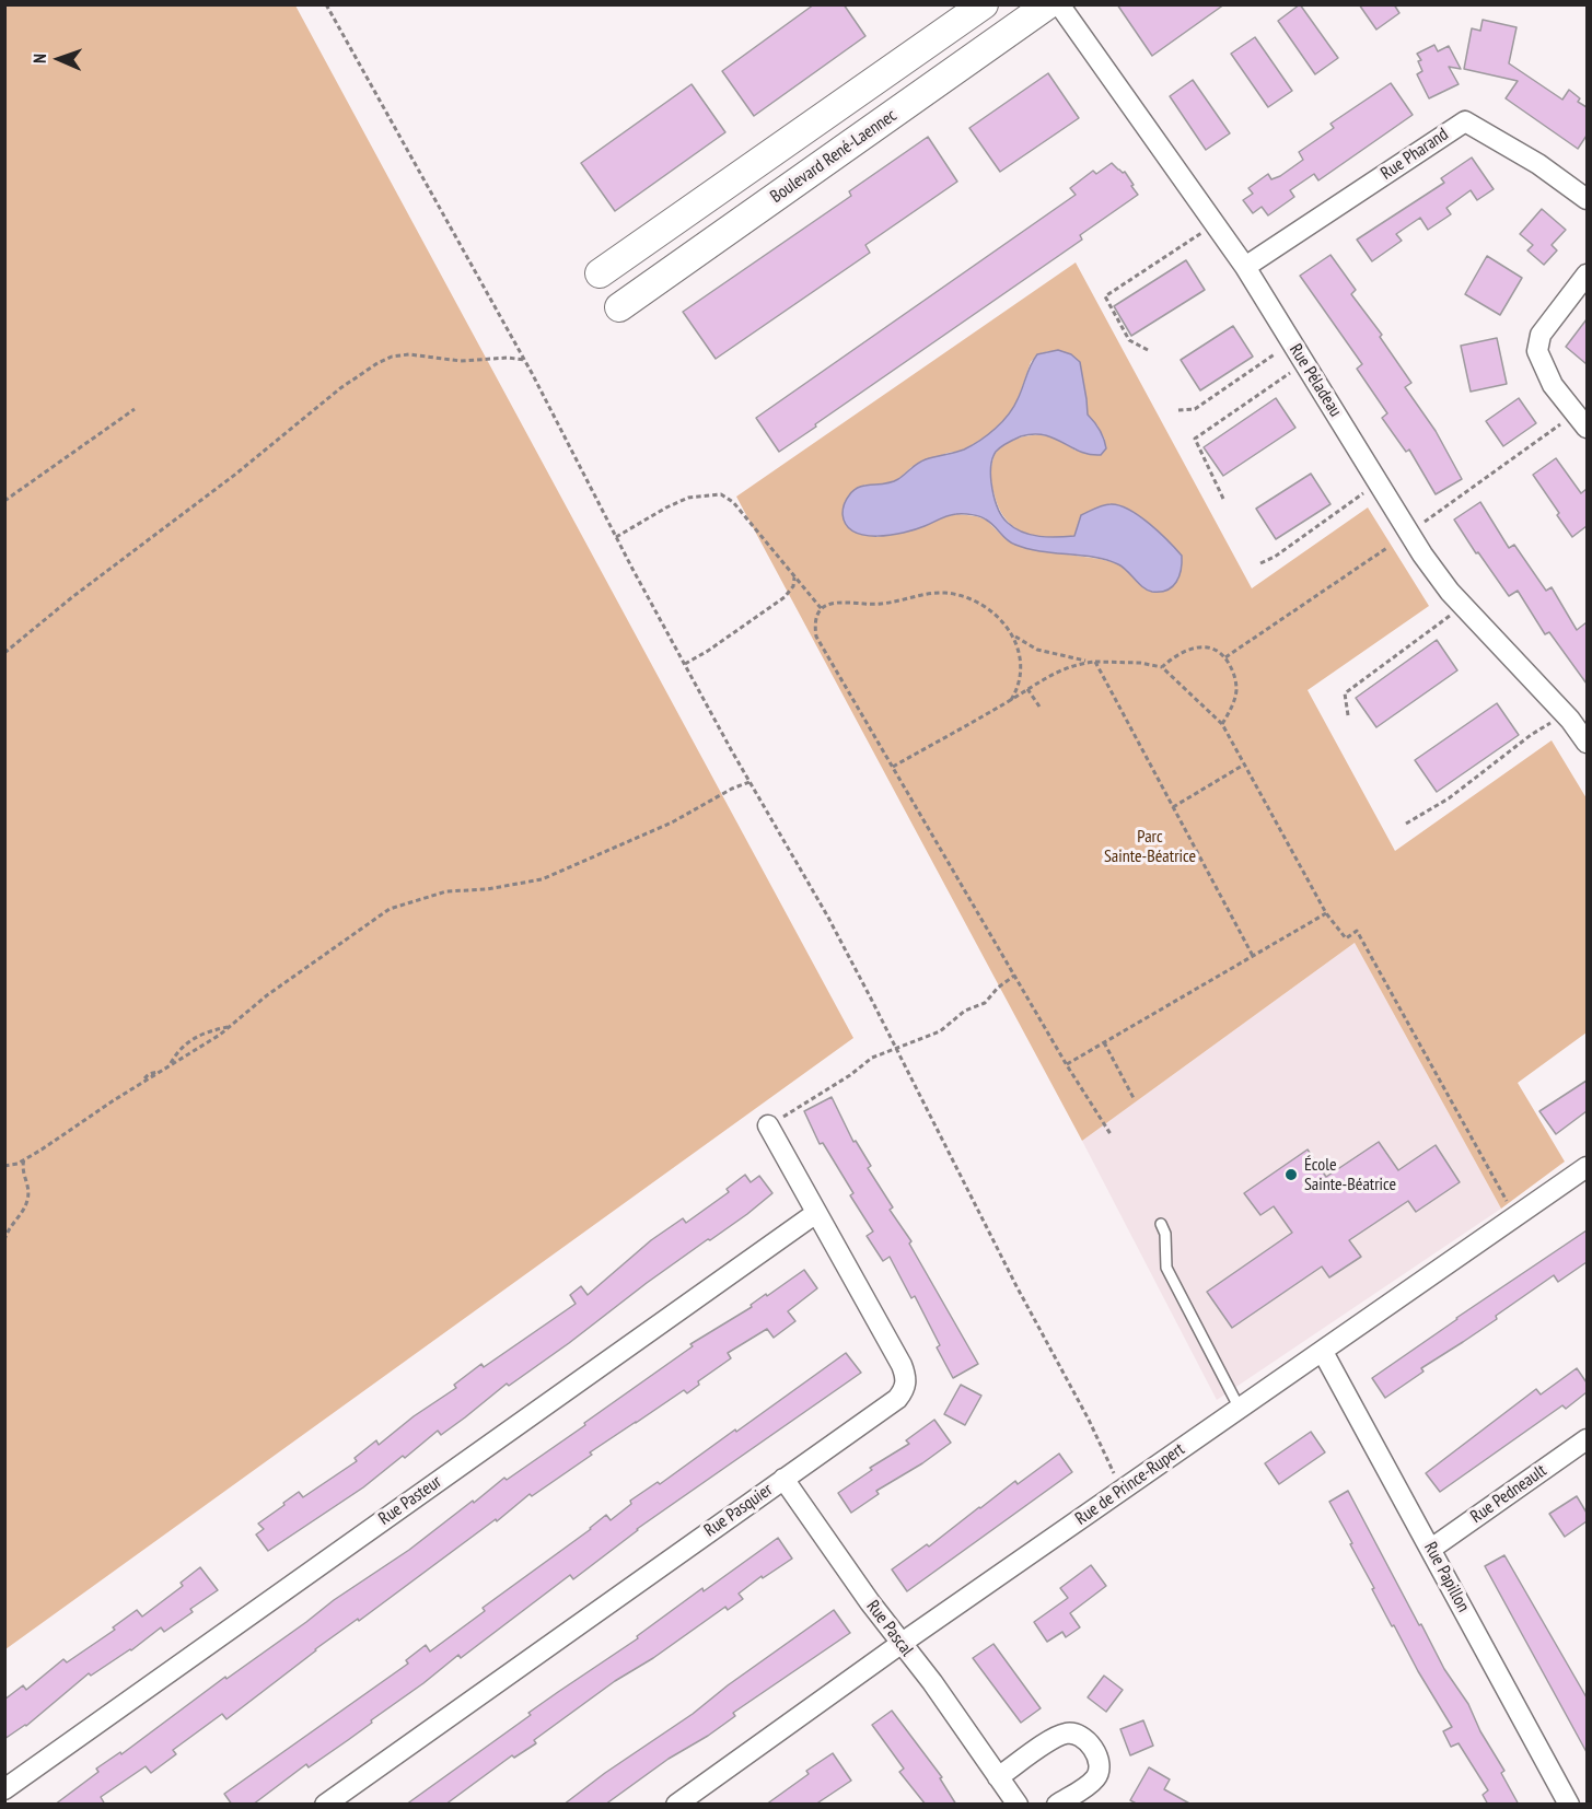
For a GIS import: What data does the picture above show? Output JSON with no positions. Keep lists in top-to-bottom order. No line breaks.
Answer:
{"streets":{"street":["Rue Pharand","Boulevard René-Laennec","Rue Péladeau","Rue de Prince-Rupert","Rue Pedneault","Rue Pasteur","Rue Pasquier","Rue Papillon","Rue Pascal"]},"crossings":[["Rue Pharand","Rue Péladeau"],["Rue de Prince-Rupert","Rue Papillon"],["Rue de Prince-Rupert","Rue Pascal"],["Rue Pedneault","Rue Papillon"],["Rue Pasteur","Rue Pasquier"],["Rue Pasquier","Rue Pascal"]],"parks":["Parc Sainte-Béatrice"],"places":["École Sainte-Béatrice"],"north":"left"}
